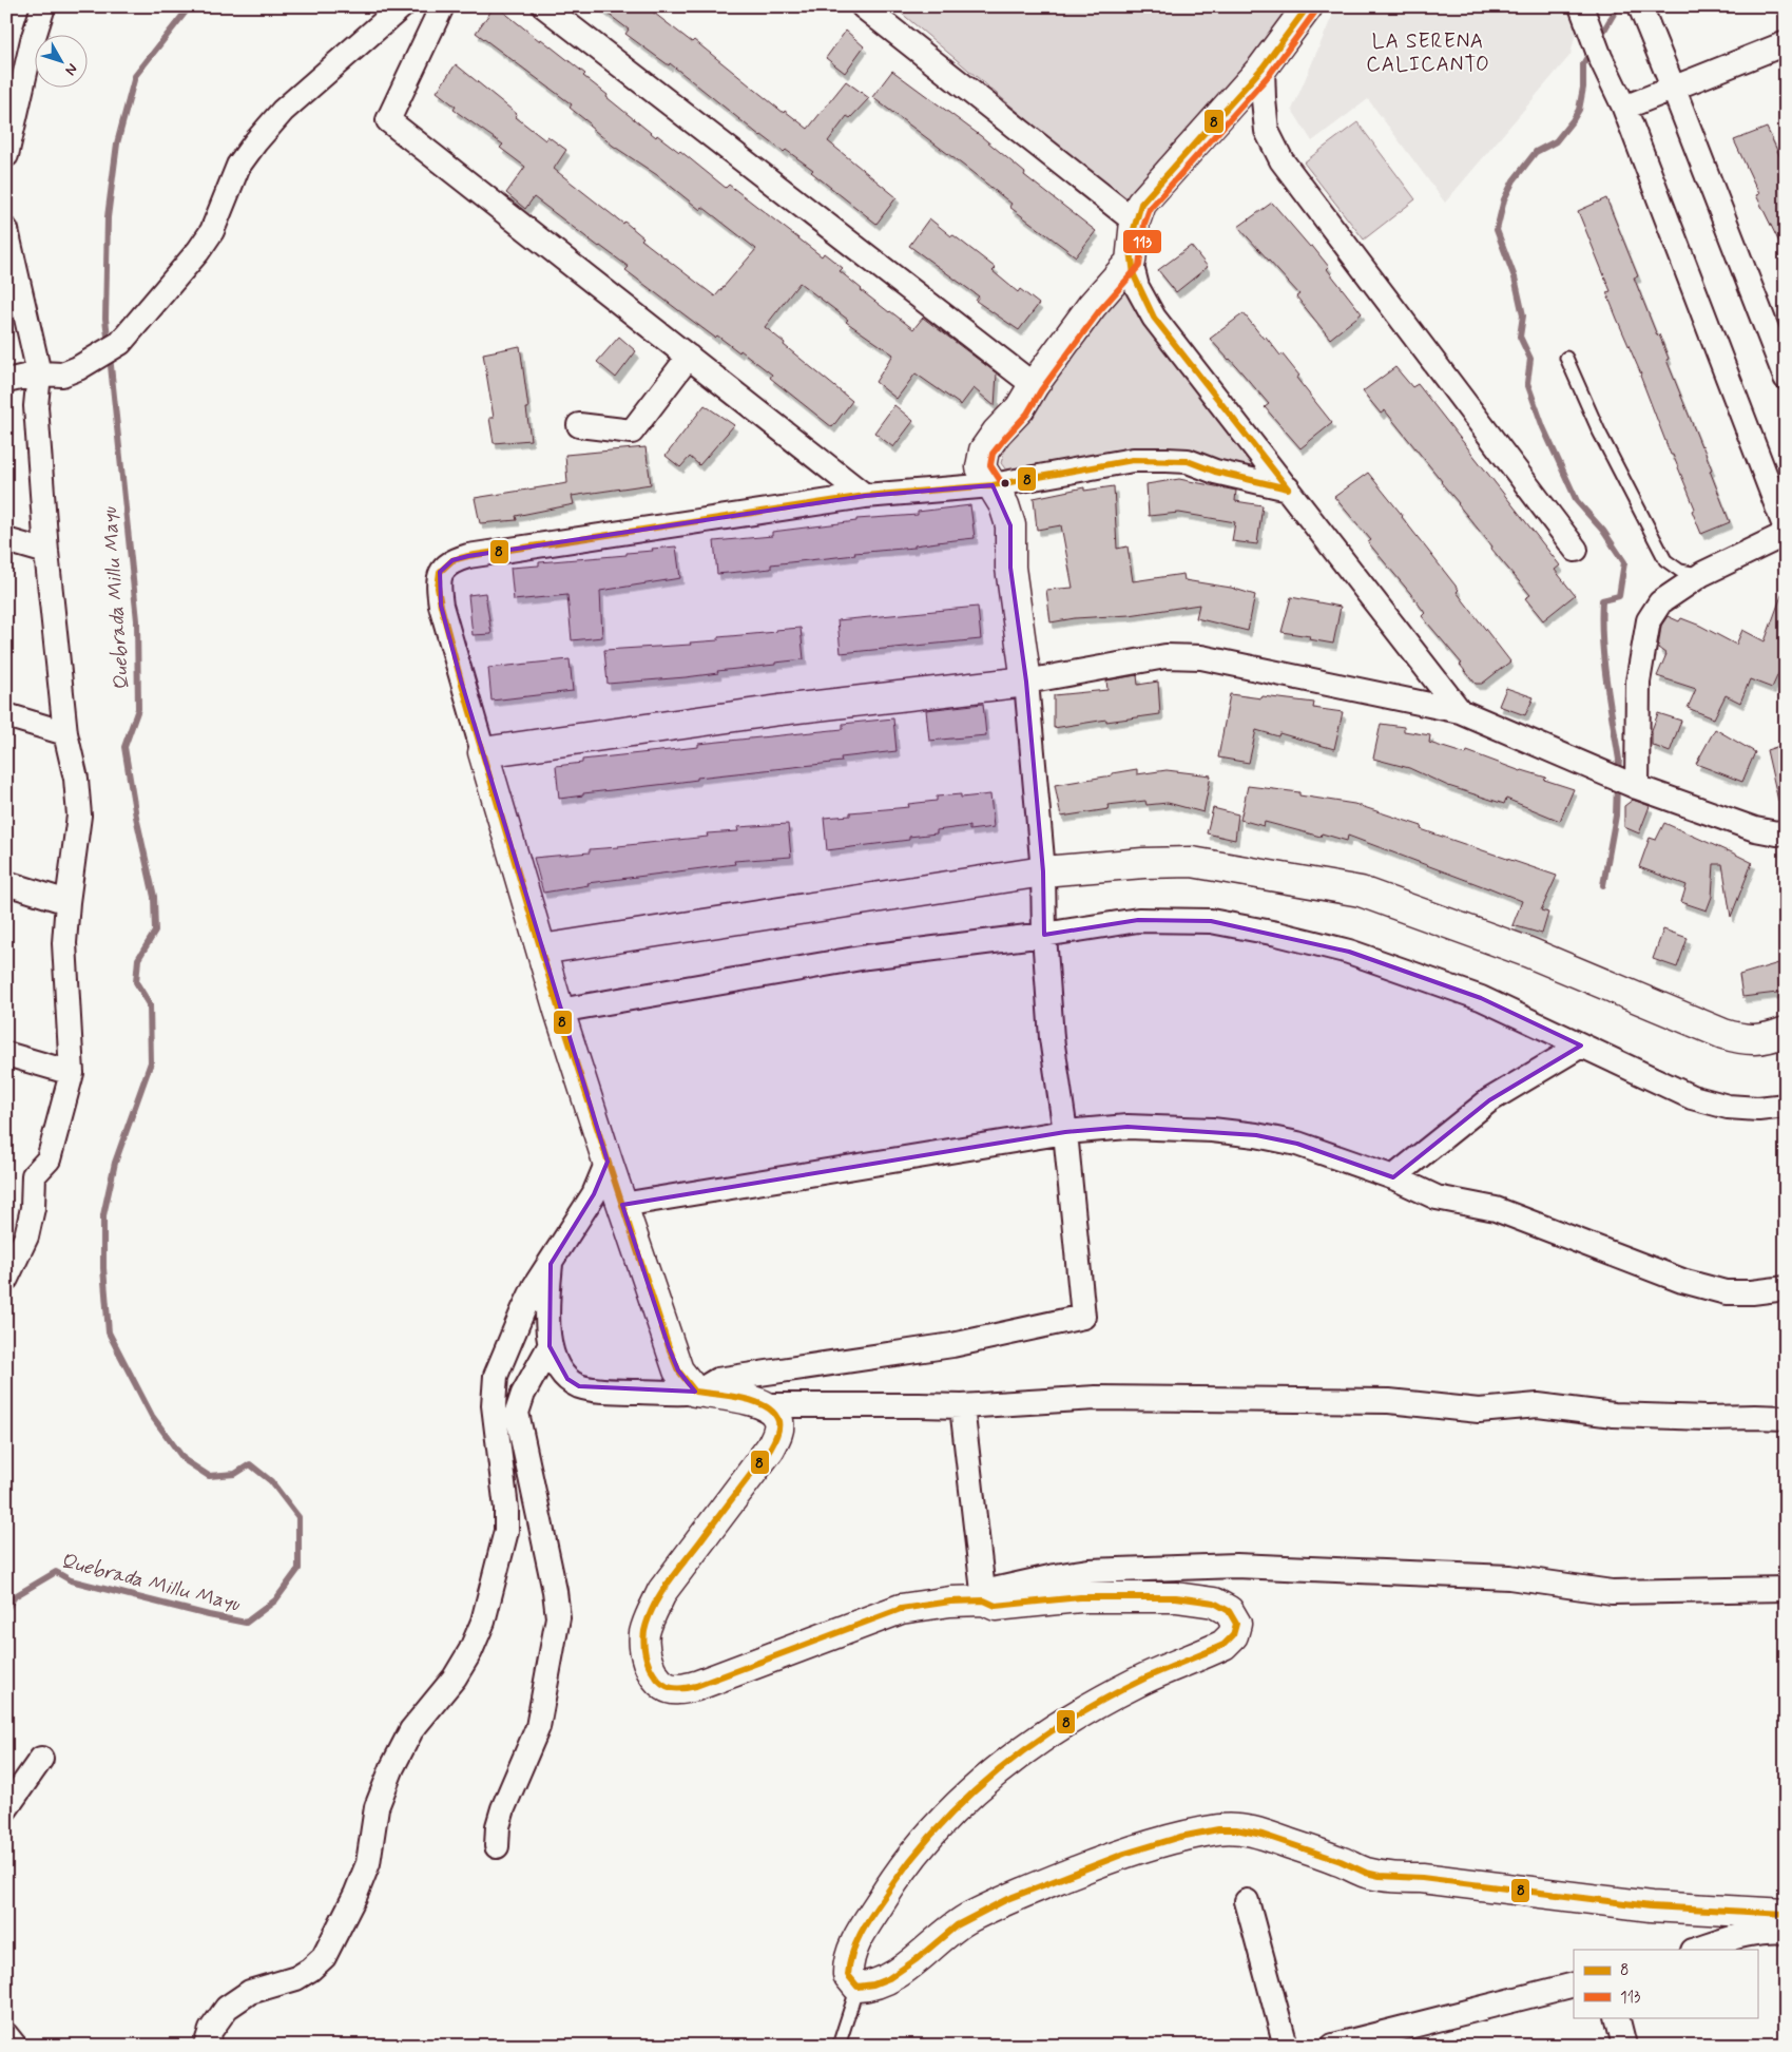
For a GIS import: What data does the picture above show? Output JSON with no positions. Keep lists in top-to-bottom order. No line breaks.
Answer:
{"districts":["LA SERENA CALICANTO"],"water":["Quebrada Millu Mayu"],"lines":["transit line 8","transit line 113"],"legend":["8","113"],"north":"bottom right"}
